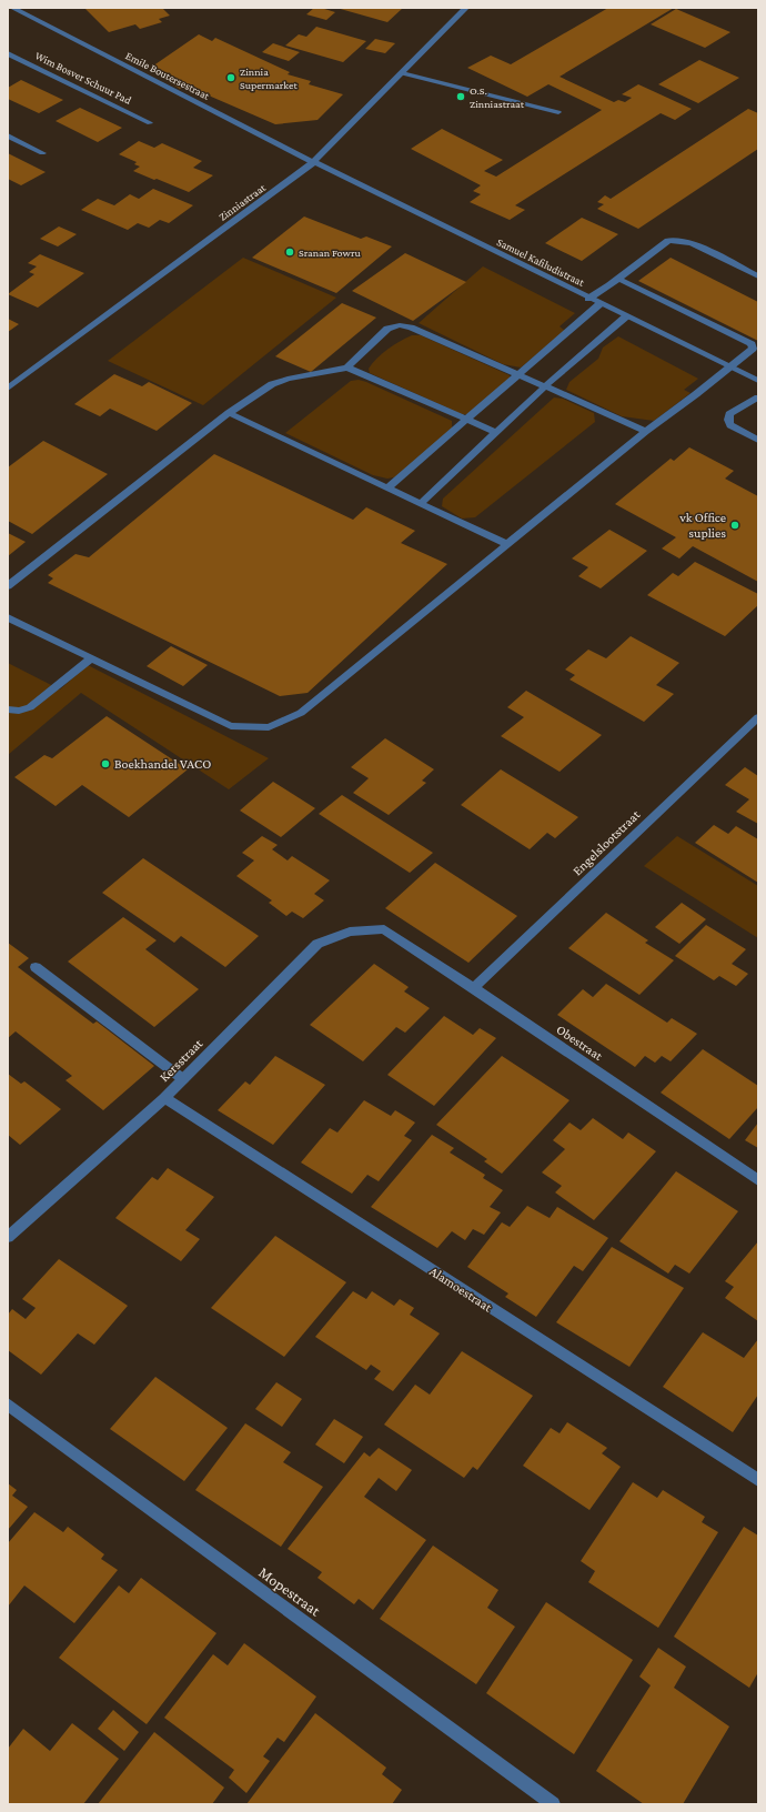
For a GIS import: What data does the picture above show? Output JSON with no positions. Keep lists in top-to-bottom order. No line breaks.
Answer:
{"streets":{"street":["Emile Boutersestraat","Wim Bosver Schuur Pad","Zinniastraat","Samuel Kafiludistraat","Engelslootstraat","Obestraat","Kersstraat","Alamoestraat","Mopestraat"]},"crossings":[["Emile Boutersestraat","Zinniastraat"],["Emile Boutersestraat","Samuel Kafiludistraat"],["Zinniastraat","Samuel Kafiludistraat"],["Engelslootstraat","Obestraat"],["Obestraat","Kersstraat"],["Kersstraat","Alamoestraat"]],"places":["Zinnia Supermarket","O.S. Zinniastraat","Sranan Fowru","vk Office suplies","Boekhandel VACO"]}
